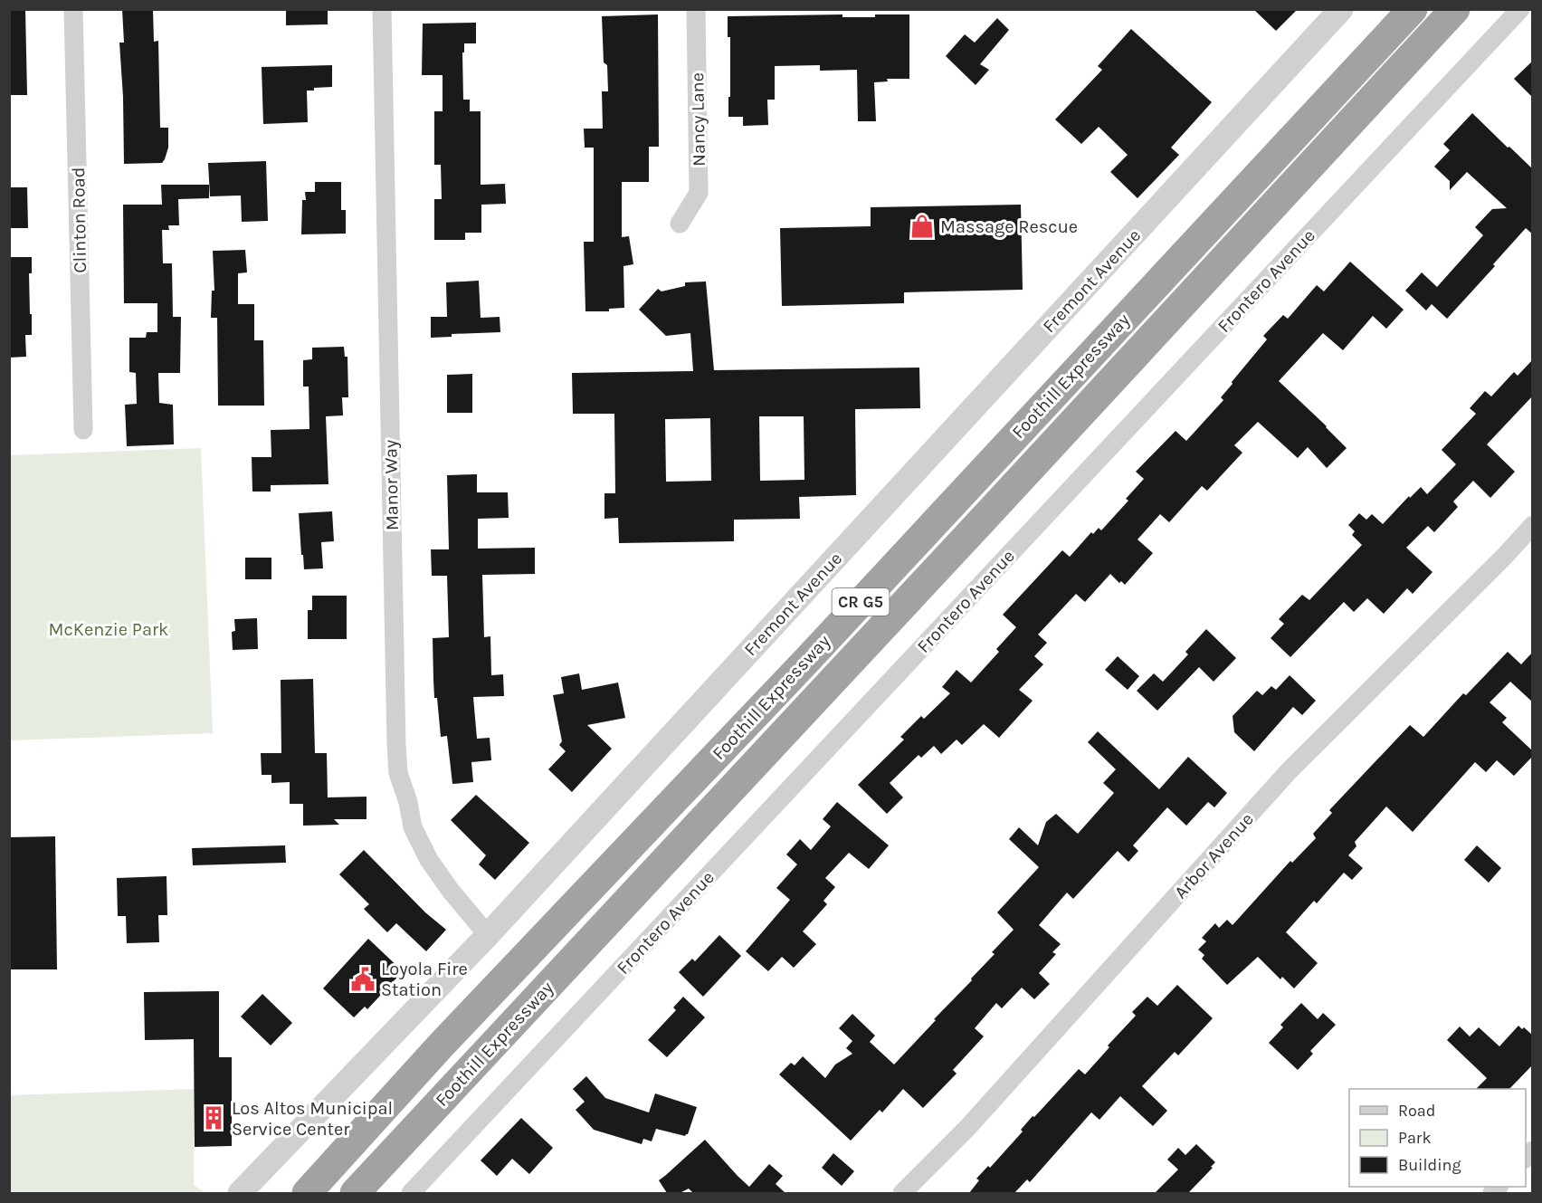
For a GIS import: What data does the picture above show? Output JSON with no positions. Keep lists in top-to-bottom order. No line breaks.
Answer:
{"streets":{"highway":["Foothill Expressway","CR G5"],"street":["Nancy Lane","Clinton Road","Fremont Avenue","Frontero Avenue","Manor Way","Arbor Avenue"]},"crossings":[["Fremont Avenue","Manor Way"]],"parks":["McKenzie Park"],"places":{"shop":["Massage Rescue"],"public building":["Loyola Fire Station"],"building":["Los Altos Municipal Service Center"]},"legend":["Road","Park","Building"]}
